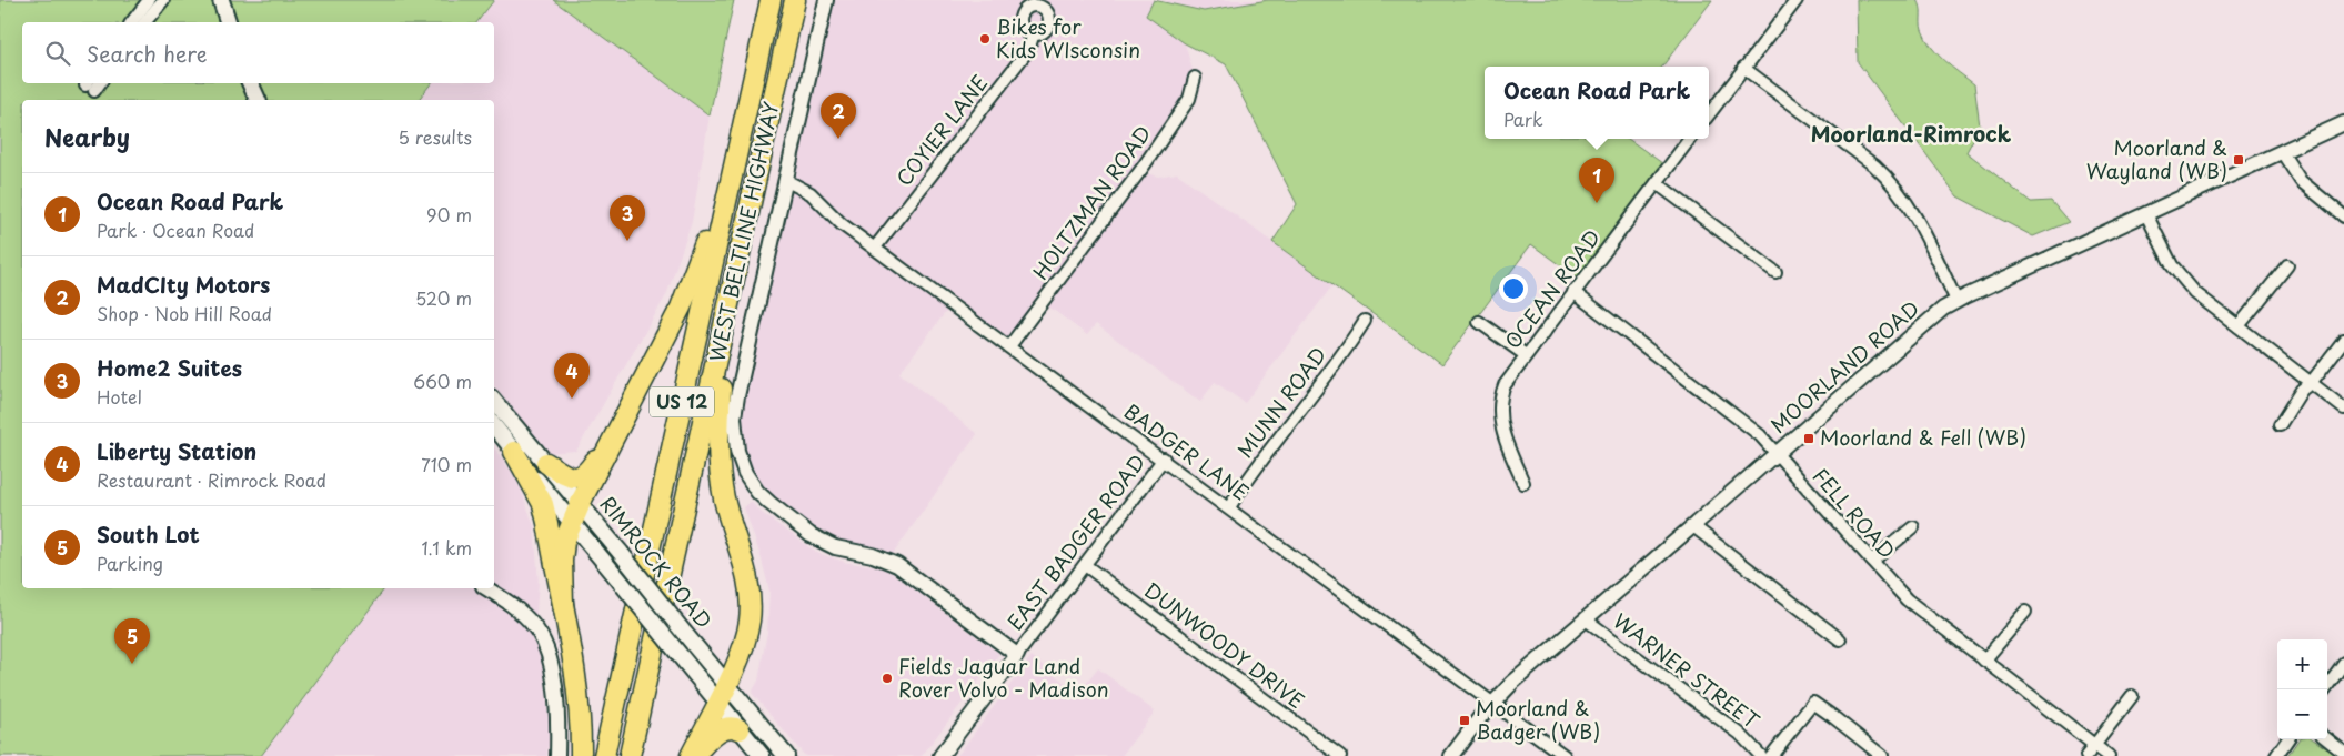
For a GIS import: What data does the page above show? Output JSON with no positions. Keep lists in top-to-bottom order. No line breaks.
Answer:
{"streets":{"highway":["WEST BELTLINE HIGHWAY","US 12"],"main road":["RIMROCK ROAD"],"street":["COYIER LANE","HOLTZMAN ROAD","OCEAN ROAD","MOORLAND ROAD","MUNN ROAD","BADGER LANE","FELL ROAD","EAST BADGER ROAD","DUNWOODY DRIVE","WARNER STREET"]},"crossings":[["COYIER LANE","BADGER LANE"],["HOLTZMAN ROAD","BADGER LANE"],["OCEAN ROAD","FELL ROAD"],["MOORLAND ROAD","BADGER LANE"],["MOORLAND ROAD","FELL ROAD"],["MOORLAND ROAD","WARNER STREET"],["MUNN ROAD","BADGER LANE"],["BADGER LANE","EAST BADGER ROAD"],["EAST BADGER ROAD","DUNWOODY DRIVE"]],"districts":["Moorland-Rimrock"],"places":{"other":["Bikes for Kids WIsconsin","Fields Jaguar Land Rover Volvo - Madison"],"transit":["Moorland & Wayland (WB)","Moorland & Fell (WB)","Moorland & Badger (WB)"]},"page":{"search":"Search here","popup":["Ocean Road Park","Park"],"pins":["2","1","3","4","5"],"heading":["Nearby","5 results"],"list":[{"mark":"1","name":"Ocean Road Park","note":"Park · Ocean Road","value":"90 m"},{"mark":"2","name":"MadCIty Motors","note":"Shop · Nob Hill Road","value":"520 m"},{"mark":"3","name":"Home2 Suites","note":"Hotel","value":"660 m"},{"mark":"4","name":"Liberty Station","note":"Restaurant · Rimrock Road","value":"710 m"},{"mark":"5","name":"South Lot","note":"Parking","value":"1.1 km"}],"map_buttons":["+","−"]}}
